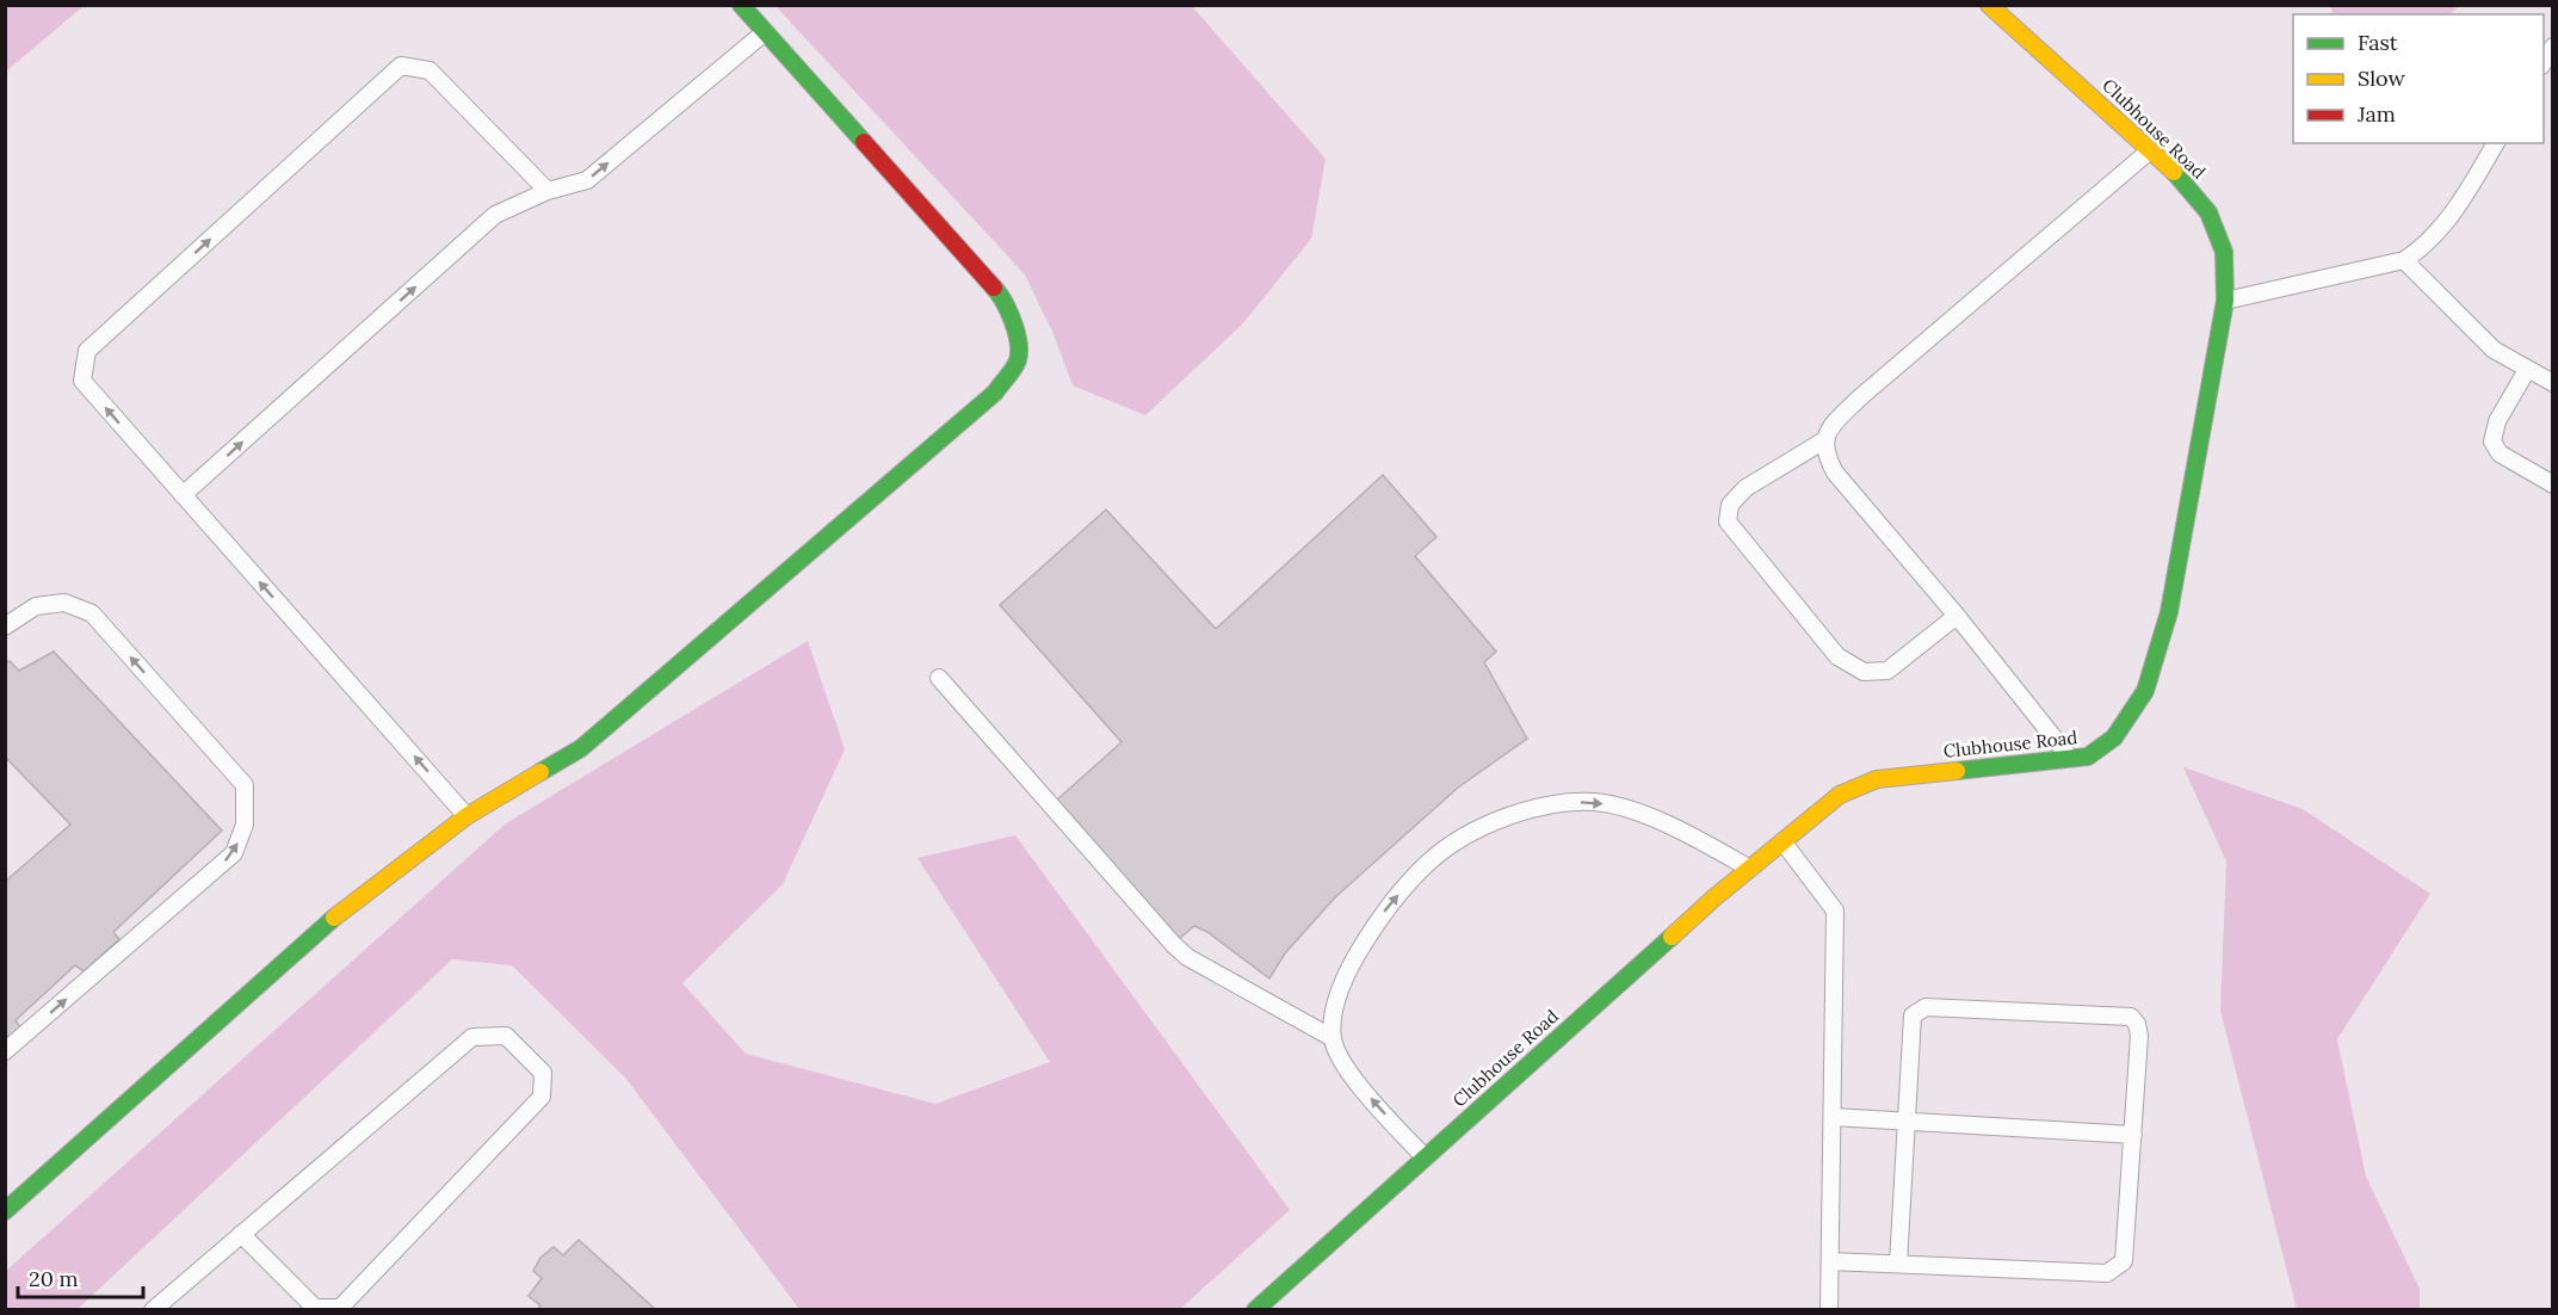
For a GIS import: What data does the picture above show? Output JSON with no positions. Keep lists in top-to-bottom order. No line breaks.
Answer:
{"streets":{"street":["Clubhouse Road"]},"legend":["Fast","Slow","Jam"],"scale_bar":"20 m"}
